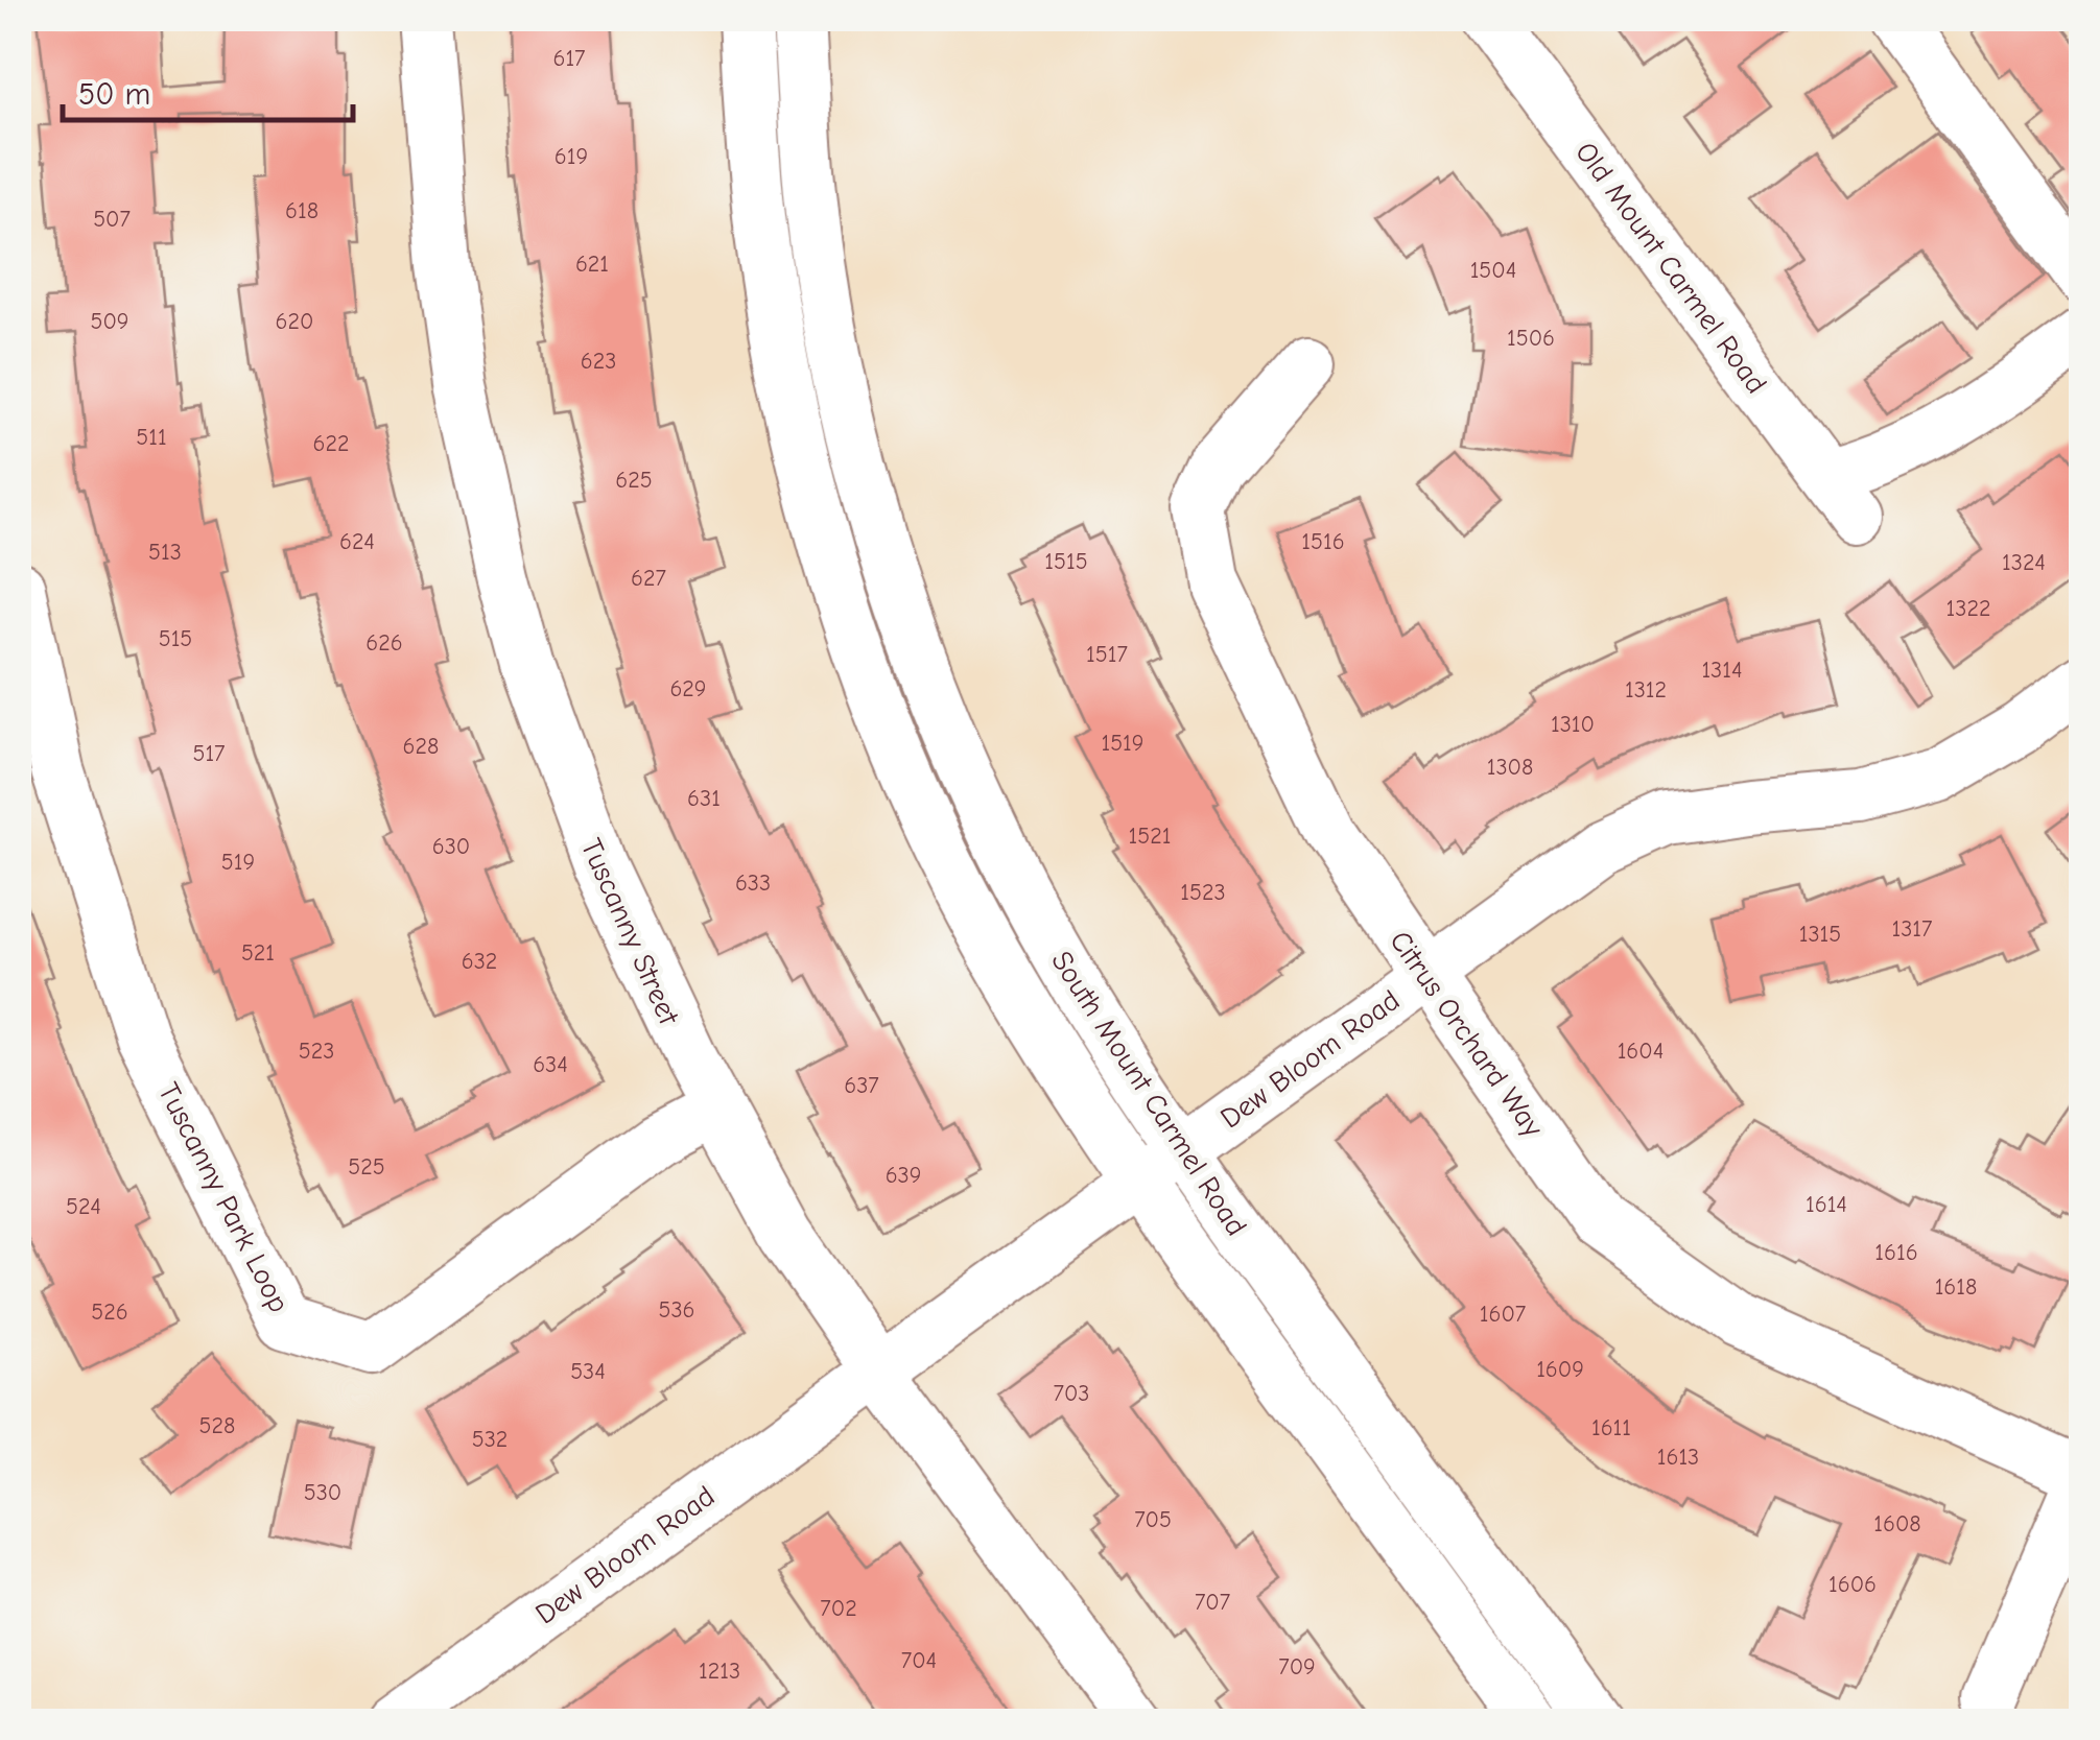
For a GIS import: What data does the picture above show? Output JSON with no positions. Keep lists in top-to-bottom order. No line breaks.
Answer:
{"streets":{"street":["Old Mount Carmel Road","Tuscanny Street","Citrus Orchard Way","Dew Bloom Road","South Mount Carmel Road","Tuscanny Park Loop"]},"crossings":[["Tuscanny Street","Dew Bloom Road"],["Tuscanny Street","Tuscanny Park Loop"],["Citrus Orchard Way","Dew Bloom Road"],["Dew Bloom Road","South Mount Carmel Road"]],"house_numbers":["617","619","618","507","621","1504","509","620","1506","623","511","622","625","624","1516","513","1515","1324","627","1322","515","626","1517","1314","629","1312","1310","1519","628","517","1308","631","1521","630","519","633","1523","1317","1315","521","632","523","1604","634","637","525","639","1614","524","1616","1618","536","526","1607","1609","534","703","528","1611","532","1613","530","705","1608","1606","707","702","704","709","1213"],"scale_bar":"50 m"}
